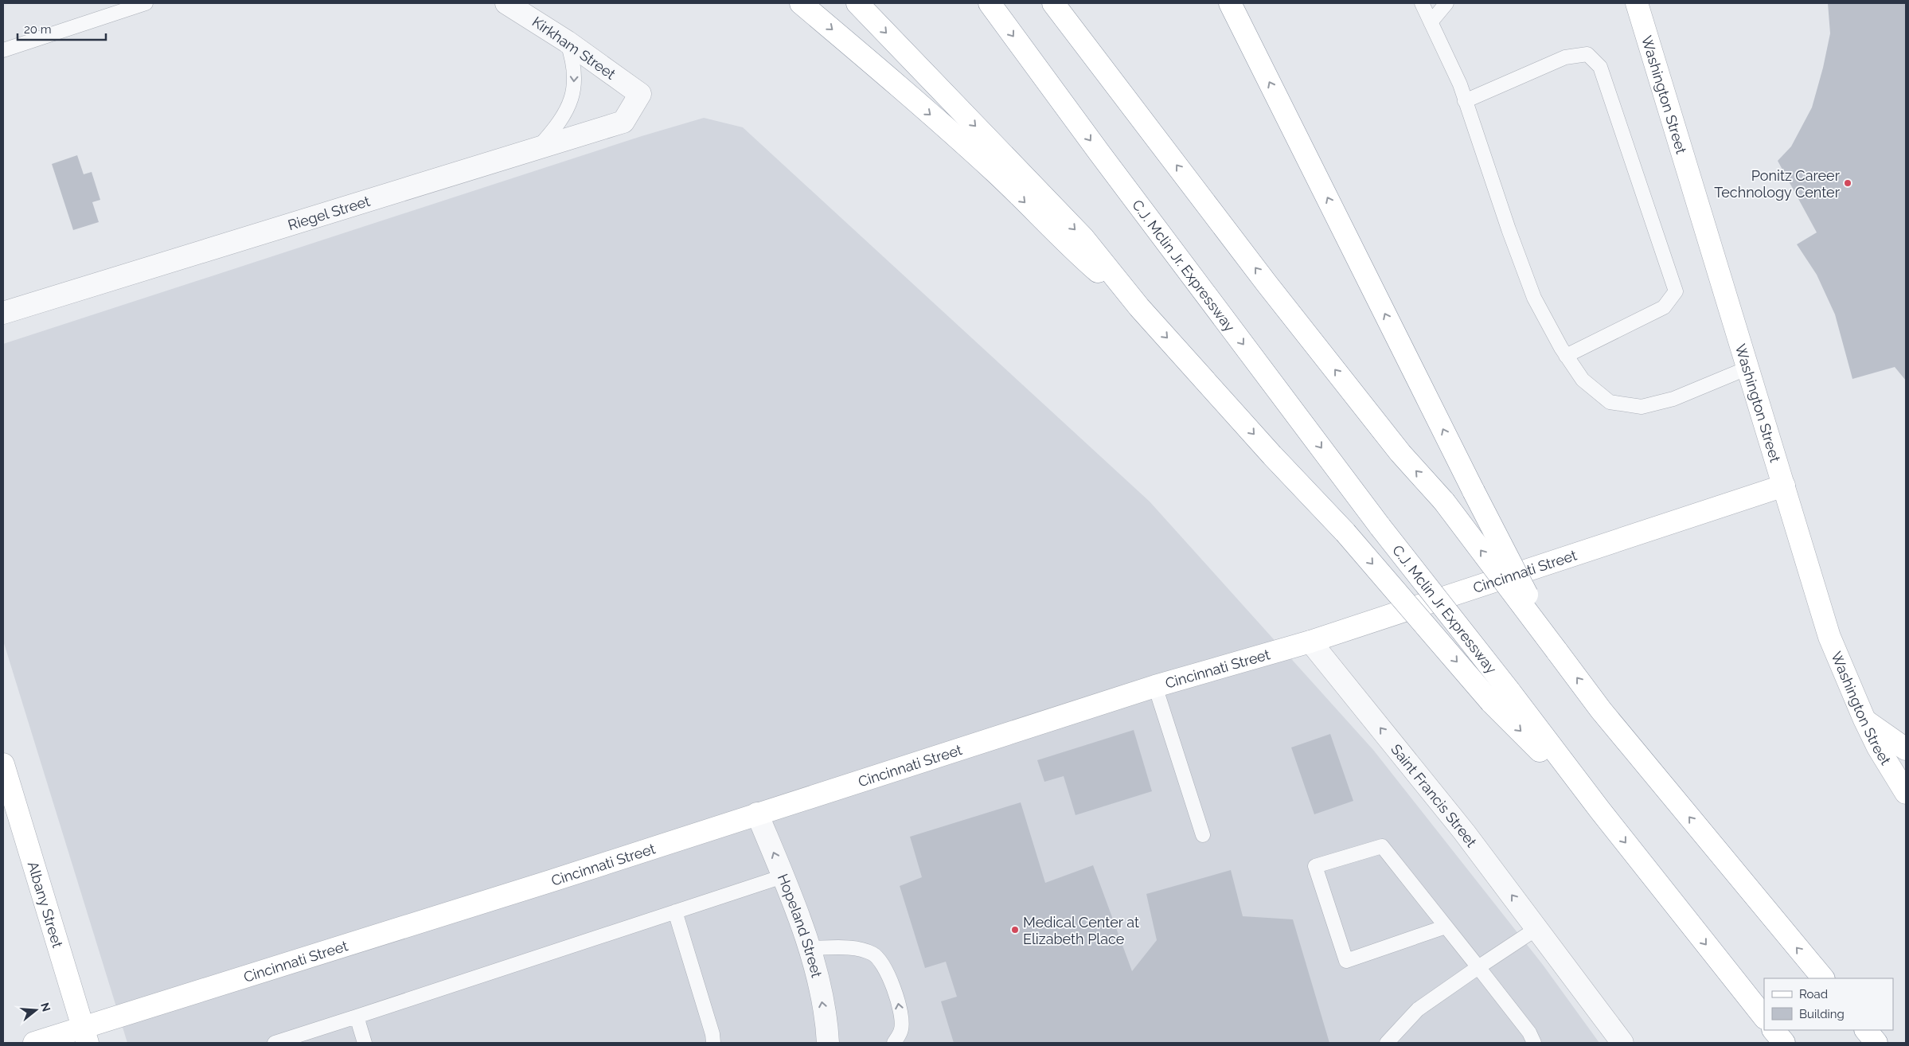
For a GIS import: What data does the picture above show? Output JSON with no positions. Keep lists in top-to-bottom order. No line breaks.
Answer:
{"streets":{"main road":["Washington Street","C.J. Mclin Jr. Expressway","Cincinnati Street","C.J. Mclin Jr Expressway","Albany Street"],"street":["Kirkham Street","Riegel Street","Saint Francis Street","Hopeland Street"]},"crossings":[["Kirkham Street","Riegel Street"],["Washington Street","Cincinnati Street"],["C.J. Mclin Jr. Expressway","C.J. Mclin Jr Expressway"],["Cincinnati Street","Saint Francis Street"],["Cincinnati Street","Albany Street"],["Cincinnati Street","Hopeland Street"]],"one_way":["Saint Francis Street","Hopeland Street"],"places":["Ponitz Career Technology Center","Medical Center at Elizabeth Place"],"legend":["Road","Building"],"scale_bar":"20 m","north":"right"}
